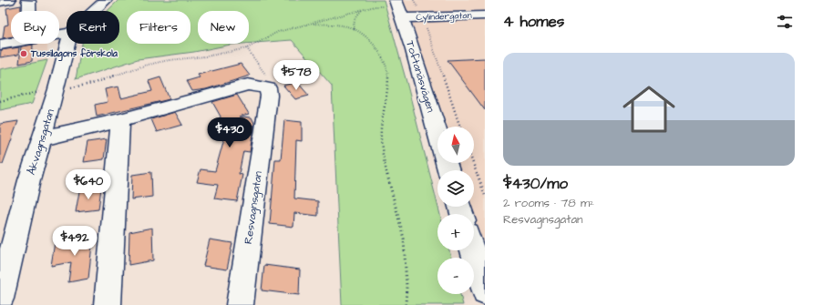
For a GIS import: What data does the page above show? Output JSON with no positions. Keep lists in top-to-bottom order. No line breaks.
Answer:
{"streets":{"street":["Cylindergatan","Toftanäsvägen","Åkvagnsgatan","Resvagnsgatan"]},"crossings":[["Cylindergatan","Toftanäsvägen"]],"places":["Tussilagons förskola"],"north":"top","page":{"heading":"4 homes","chip":["Buy","Rent","Filters","New"],"list":[{"name":"$430/mo","note":"2 rooms · 78 m² · Resvagnsgatan"}],"price":["$578","$430","$640","$492"],"map_buttons":["+","−"]}}
